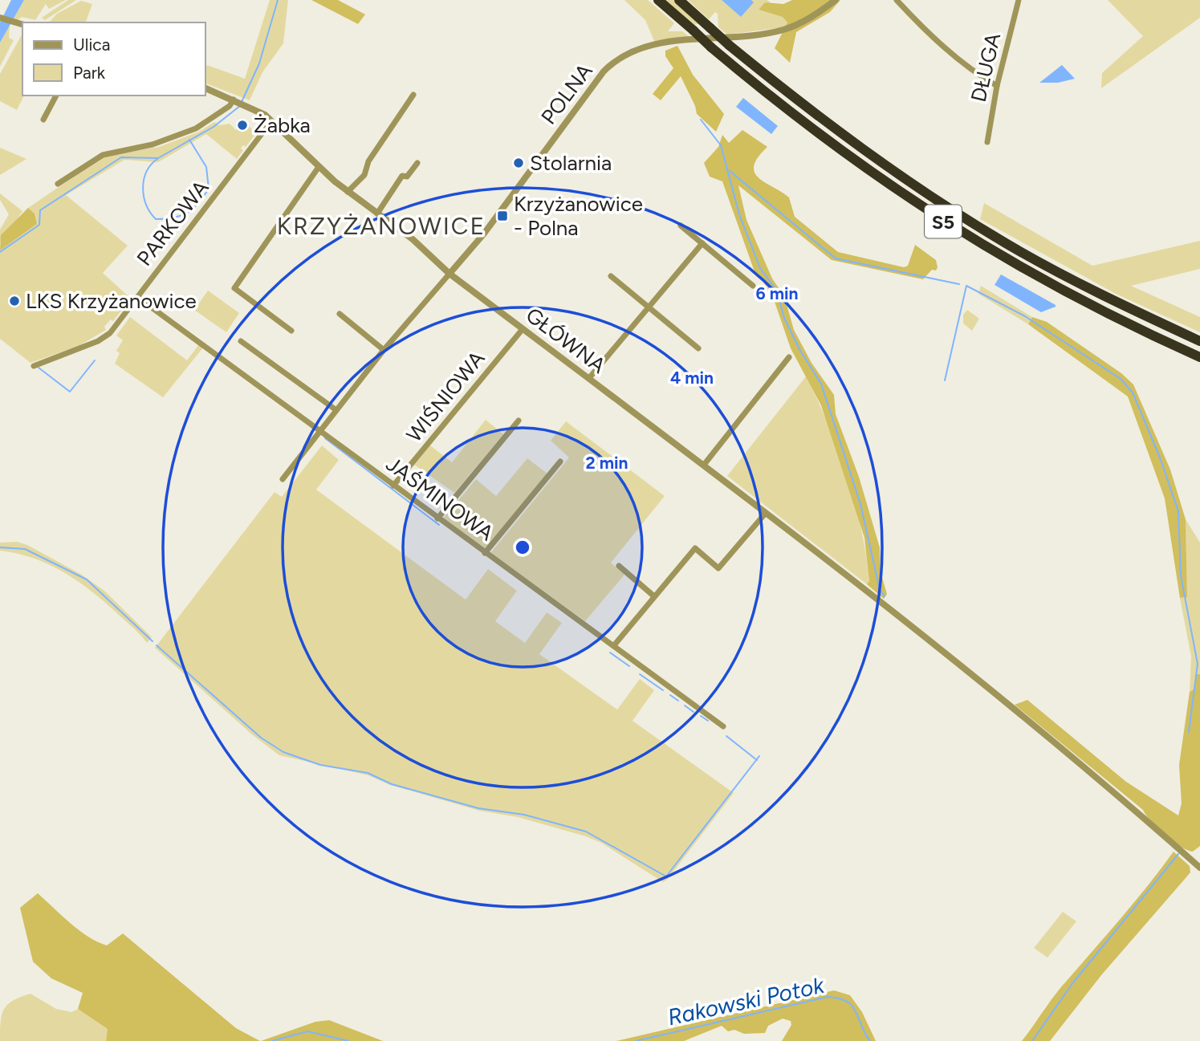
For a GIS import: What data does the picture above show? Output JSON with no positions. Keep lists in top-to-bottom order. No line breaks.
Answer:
{"streets":{"highway":["S5"],"street":["DŁUGA","POLNA","PARKOWA","GŁÓWNA","WIŚNIOWA","JAŚMINOWA"]},"crossings":[["POLNA","GŁÓWNA"],["POLNA","JAŚMINOWA"],["PARKOWA","GŁÓWNA"],["PARKOWA","JAŚMINOWA"],["GŁÓWNA","WIŚNIOWA"],["WIŚNIOWA","JAŚMINOWA"]],"districts":["KRZYŻANOWICE"],"water":["Rakowski Potok"],"places":{"other":["Żabka","Stolarnia","LKS Krzyżanowice"],"transit":["Krzyżanowice - Polna"]},"legend":["Ulica","Park"],"rings":["6 min","4 min","2 min"]}
